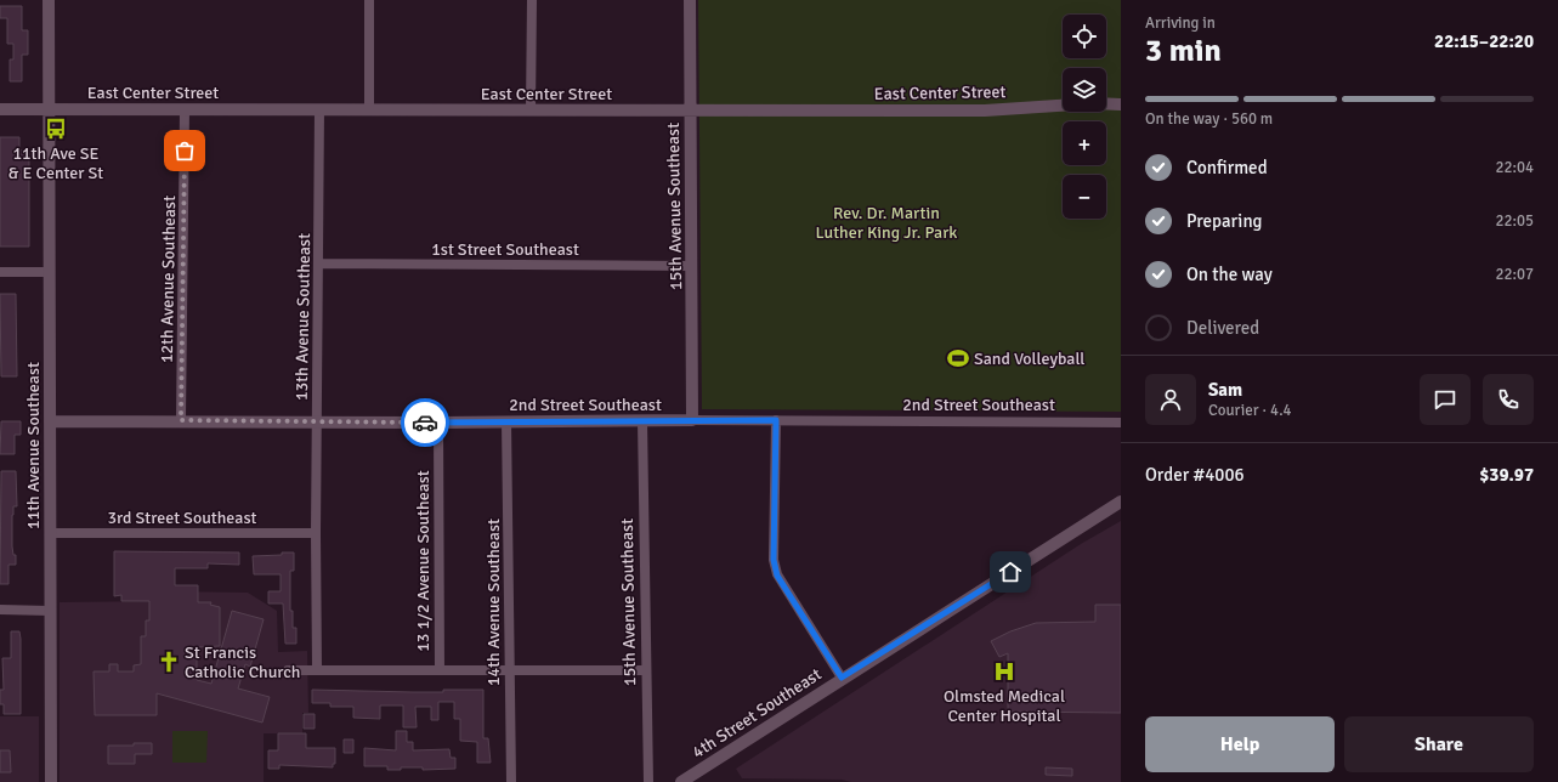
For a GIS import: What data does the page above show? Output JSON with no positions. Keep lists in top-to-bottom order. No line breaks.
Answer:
{"streets":{"street":["East Center Street","15th Avenue Southeast","1st Street Southeast","12th Avenue Southeast","13th Avenue Southeast","2nd Street Southeast","11th Avenue Southeast","3rd Street Southeast","13 1/2 Avenue Southeast","14th Avenue Southeast","4th Street Southeast"]},"crossings":[["East Center Street","15th Avenue Southeast"],["East Center Street","12th Avenue Southeast"],["East Center Street","13th Avenue Southeast"],["East Center Street","11th Avenue Southeast"],["15th Avenue Southeast","1st Street Southeast"],["15th Avenue Southeast","2nd Street Southeast"],["1st Street Southeast","13th Avenue Southeast"],["12th Avenue Southeast","2nd Street Southeast"],["13th Avenue Southeast","2nd Street Southeast"],["13th Avenue Southeast","3rd Street Southeast"],["2nd Street Southeast","11th Avenue Southeast"],["2nd Street Southeast","13 1/2 Avenue Southeast"],["2nd Street Southeast","14th Avenue Southeast"],["11th Avenue Southeast","3rd Street Southeast"]],"parks":["Rev. Dr. Martin Luther King Jr. Park"],"places":{"bus stop":["11th Ave SE & E Center St"],"sports":["Sand Volleyball"],"church":["St Francis Catholic Church"],"hospital":["Olmsted Medical Center Hospital"]},"page":{"heading":["3 min","Arriving in","22:15–22:20"],"panel":["Sam","Courier · 4.4","Order #4006","$39.97"],"map_buttons":["+","−"],"bar":"On the way · 560 m","list":[["Confirmed","22:04"],["Preparing","22:05"],["On the way","22:07"],"Delivered"],"buttons":["Help","Share"]}}
